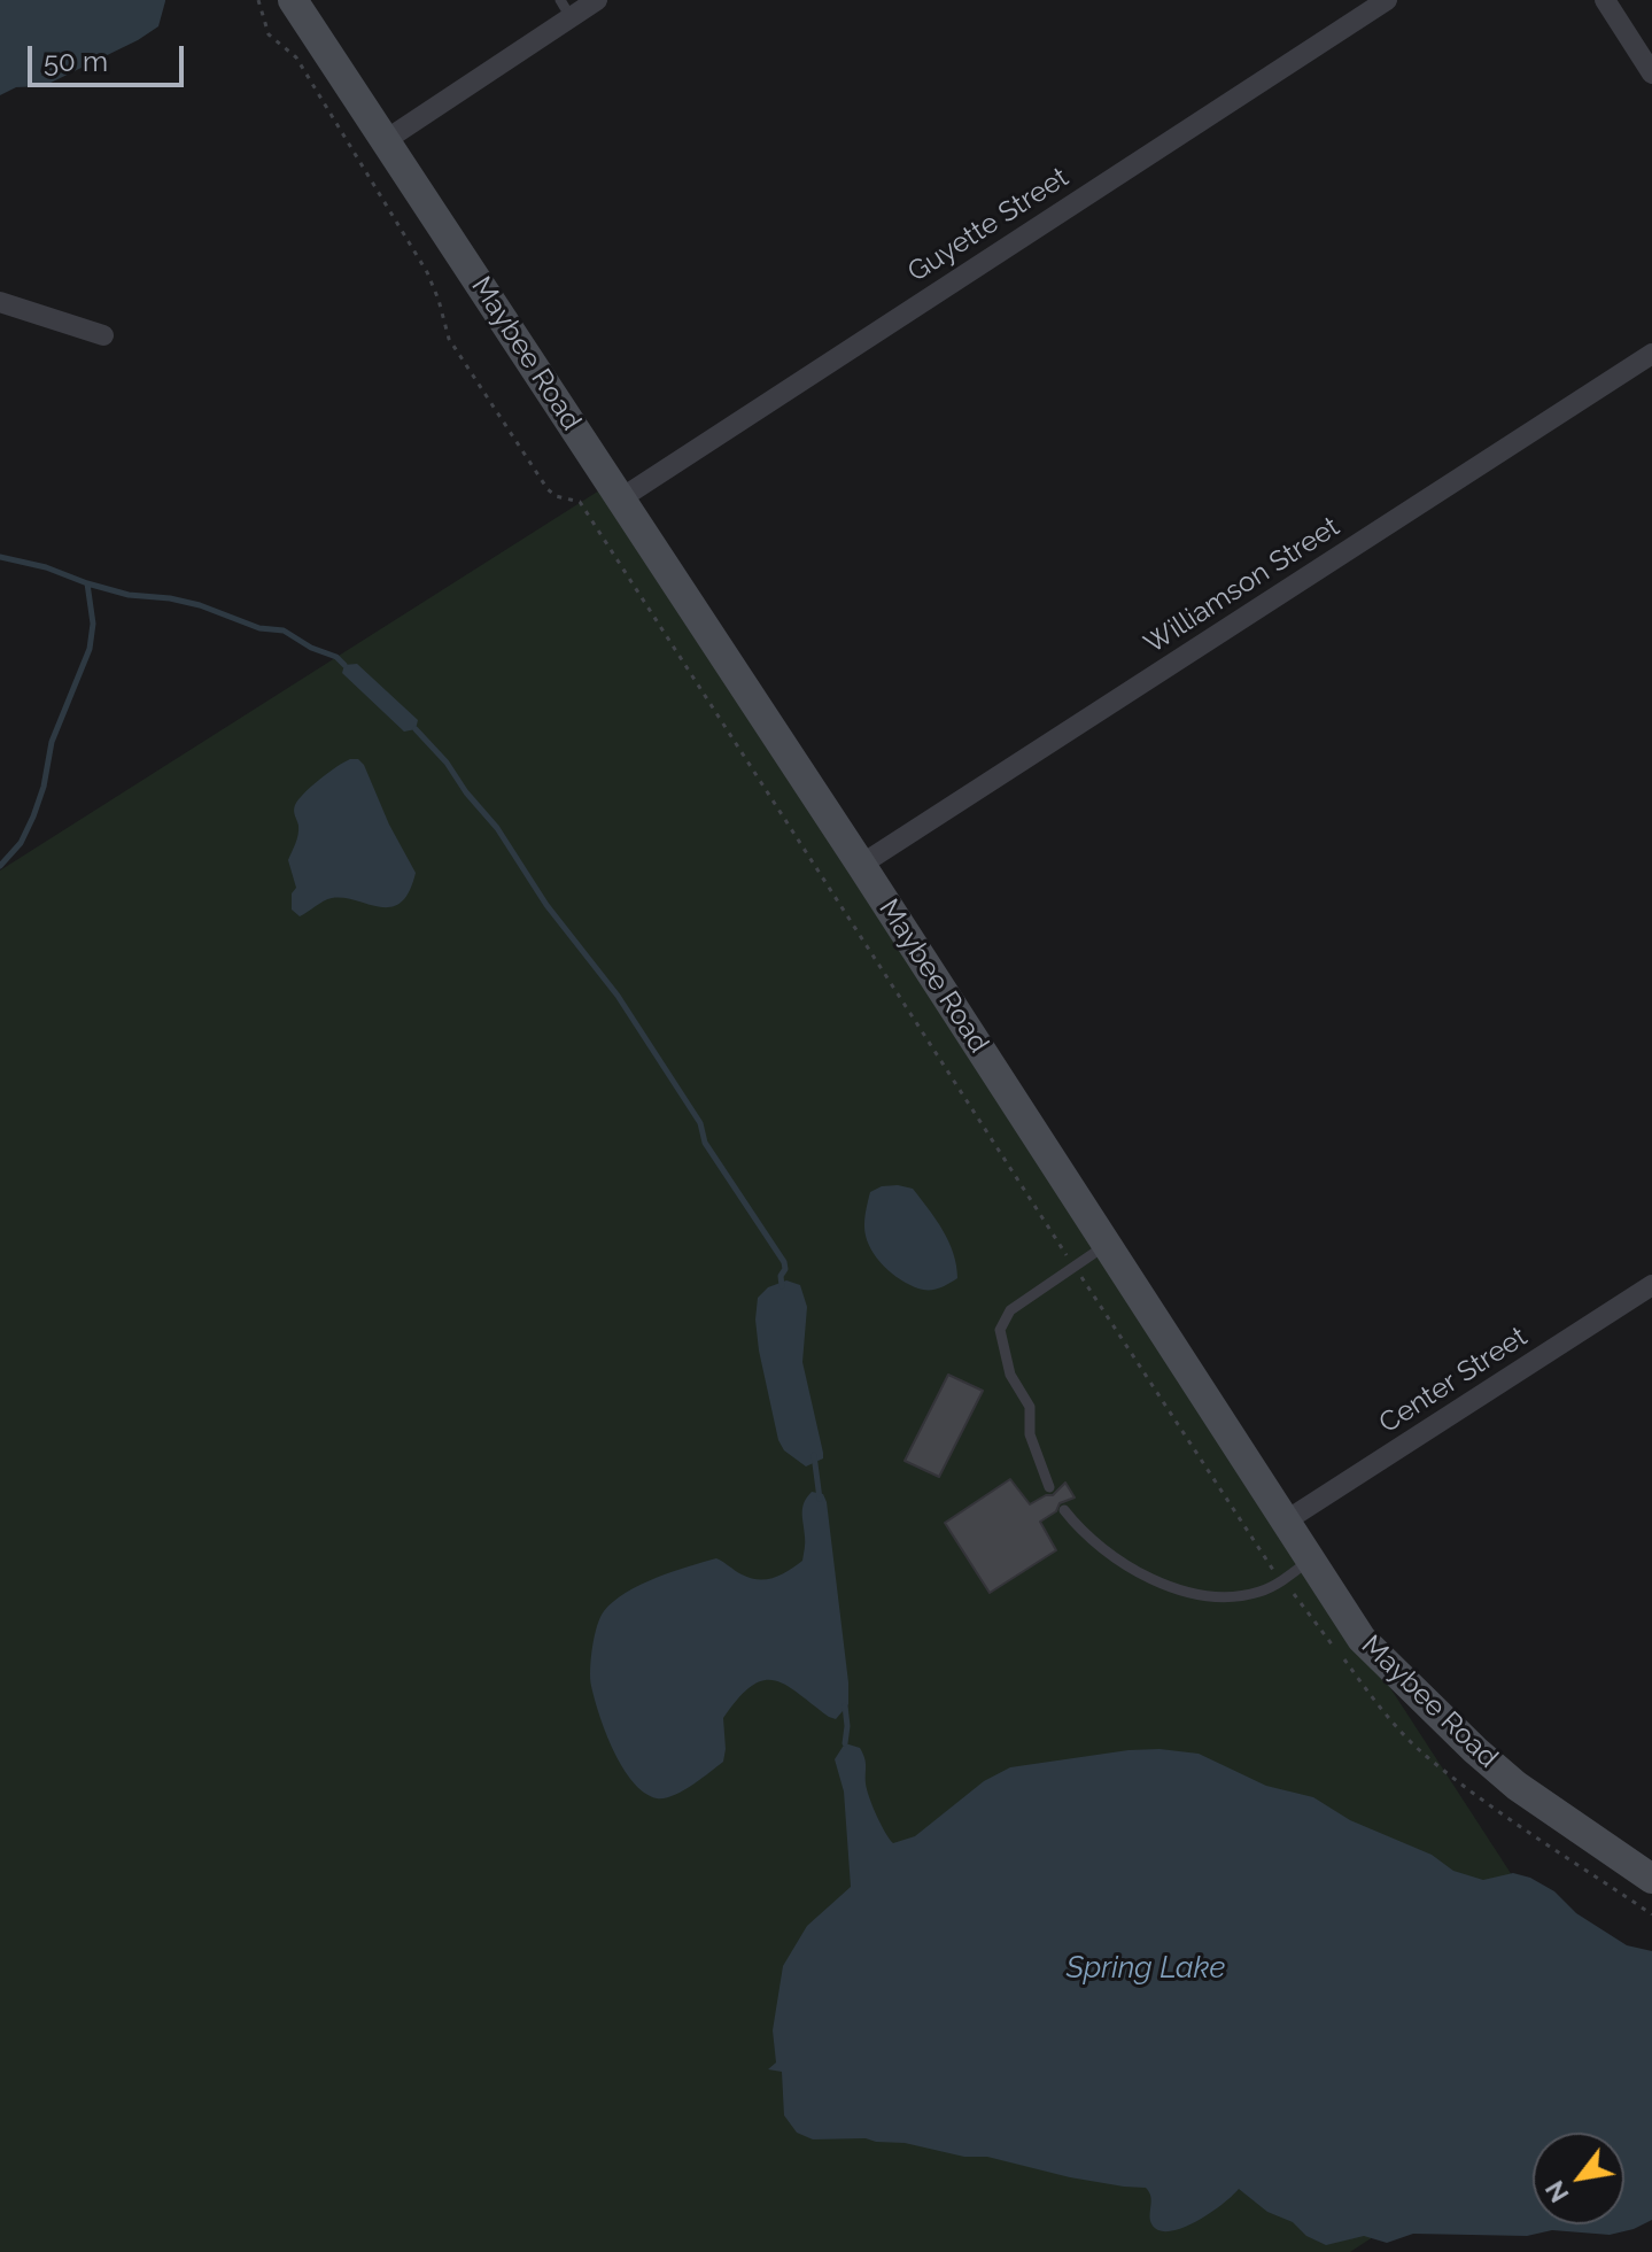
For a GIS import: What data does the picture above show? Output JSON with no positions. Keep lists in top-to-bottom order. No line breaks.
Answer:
{"streets":{"main road":["Maybee Road"],"street":["Guyette Street","Williamson Street","Center Street"]},"crossings":[["Guyette Street","Maybee Road"],["Maybee Road","Williamson Street"],["Maybee Road","Center Street"]],"water":["Spring Lake"],"scale_bar":"50 m","north":"bottom left"}
